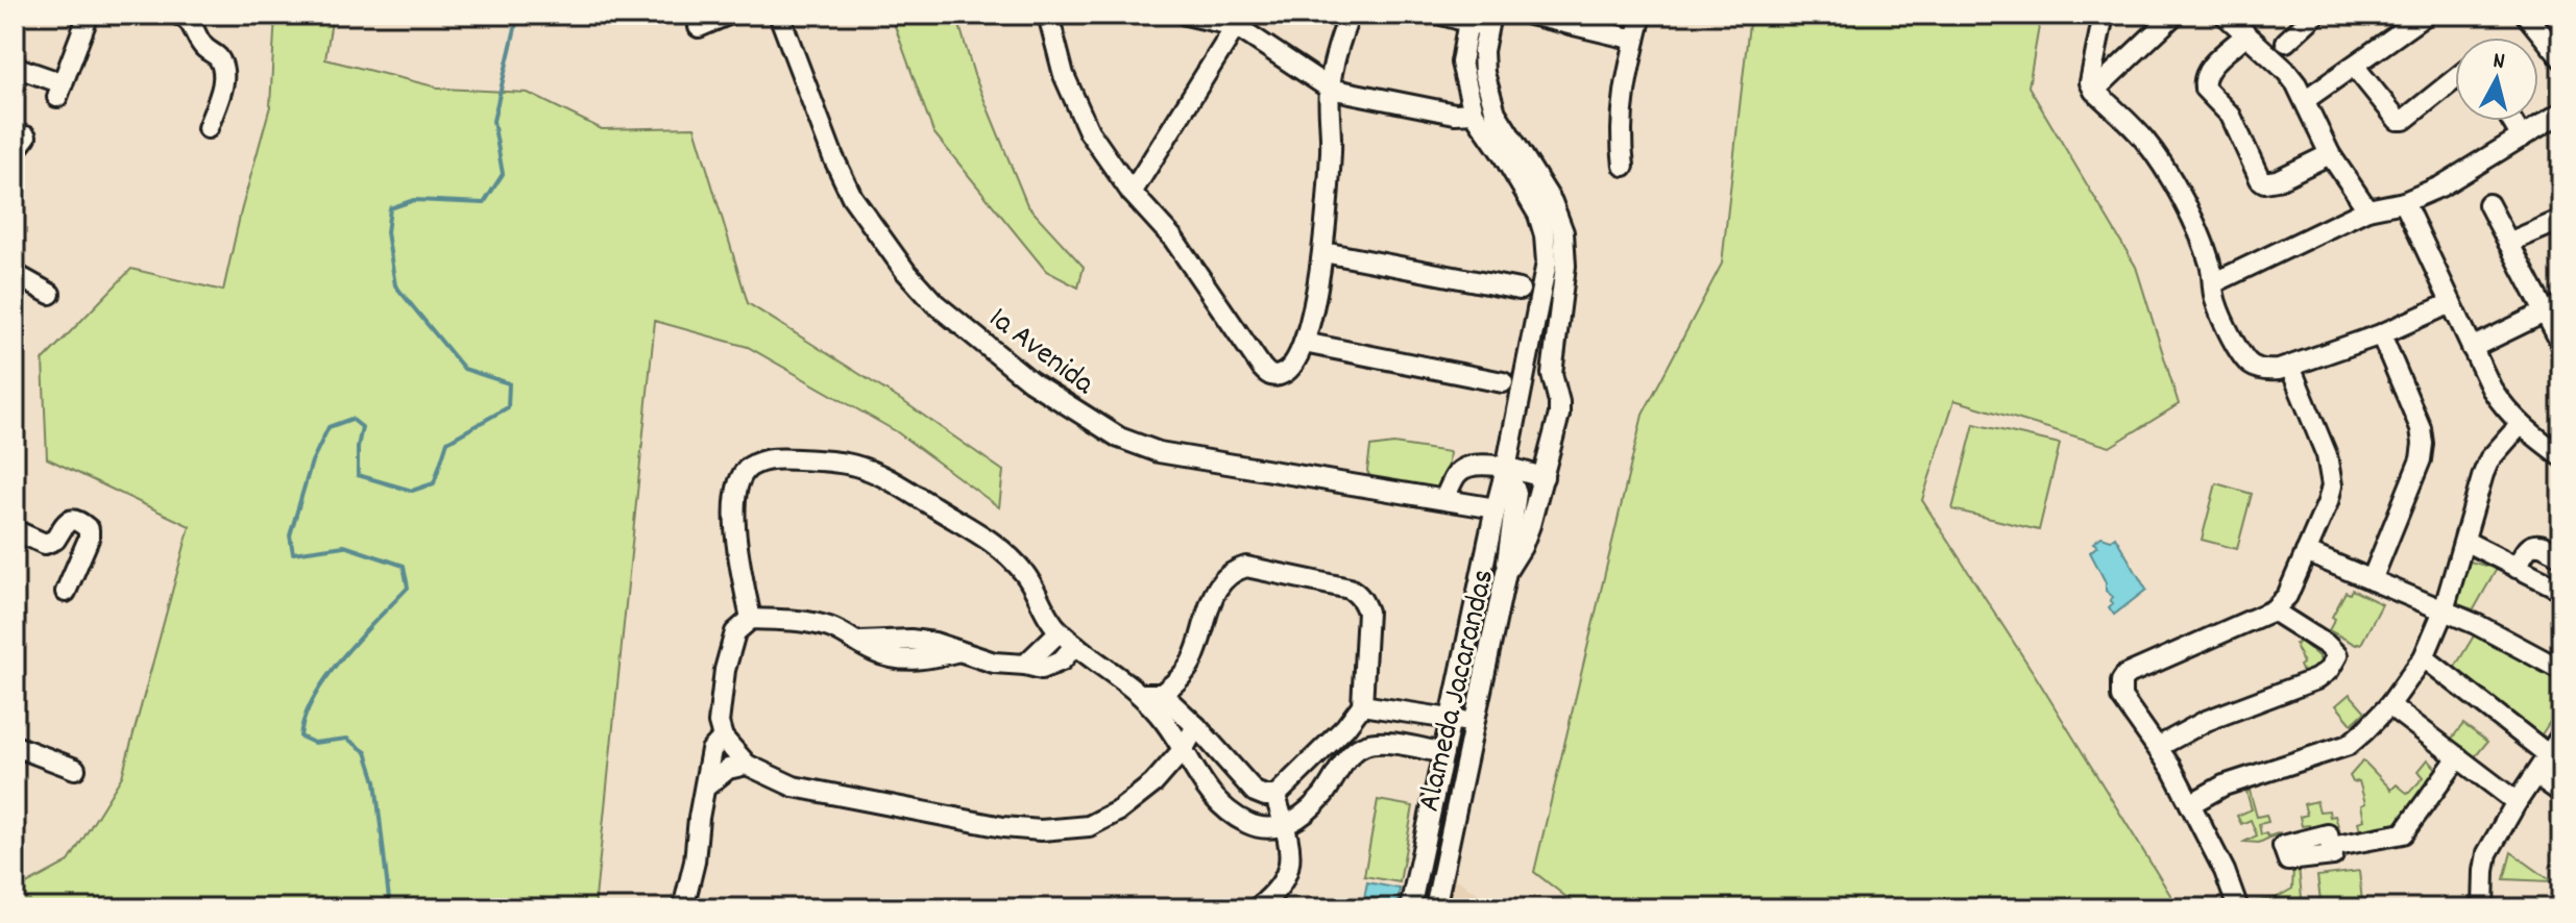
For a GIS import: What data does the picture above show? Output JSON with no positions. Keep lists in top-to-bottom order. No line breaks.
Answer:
{"streets":{"street":["1a Avenida","Alameda Jacarandas"]},"crossings":[["1a Avenida","Alameda Jacarandas"]],"north":"top"}
